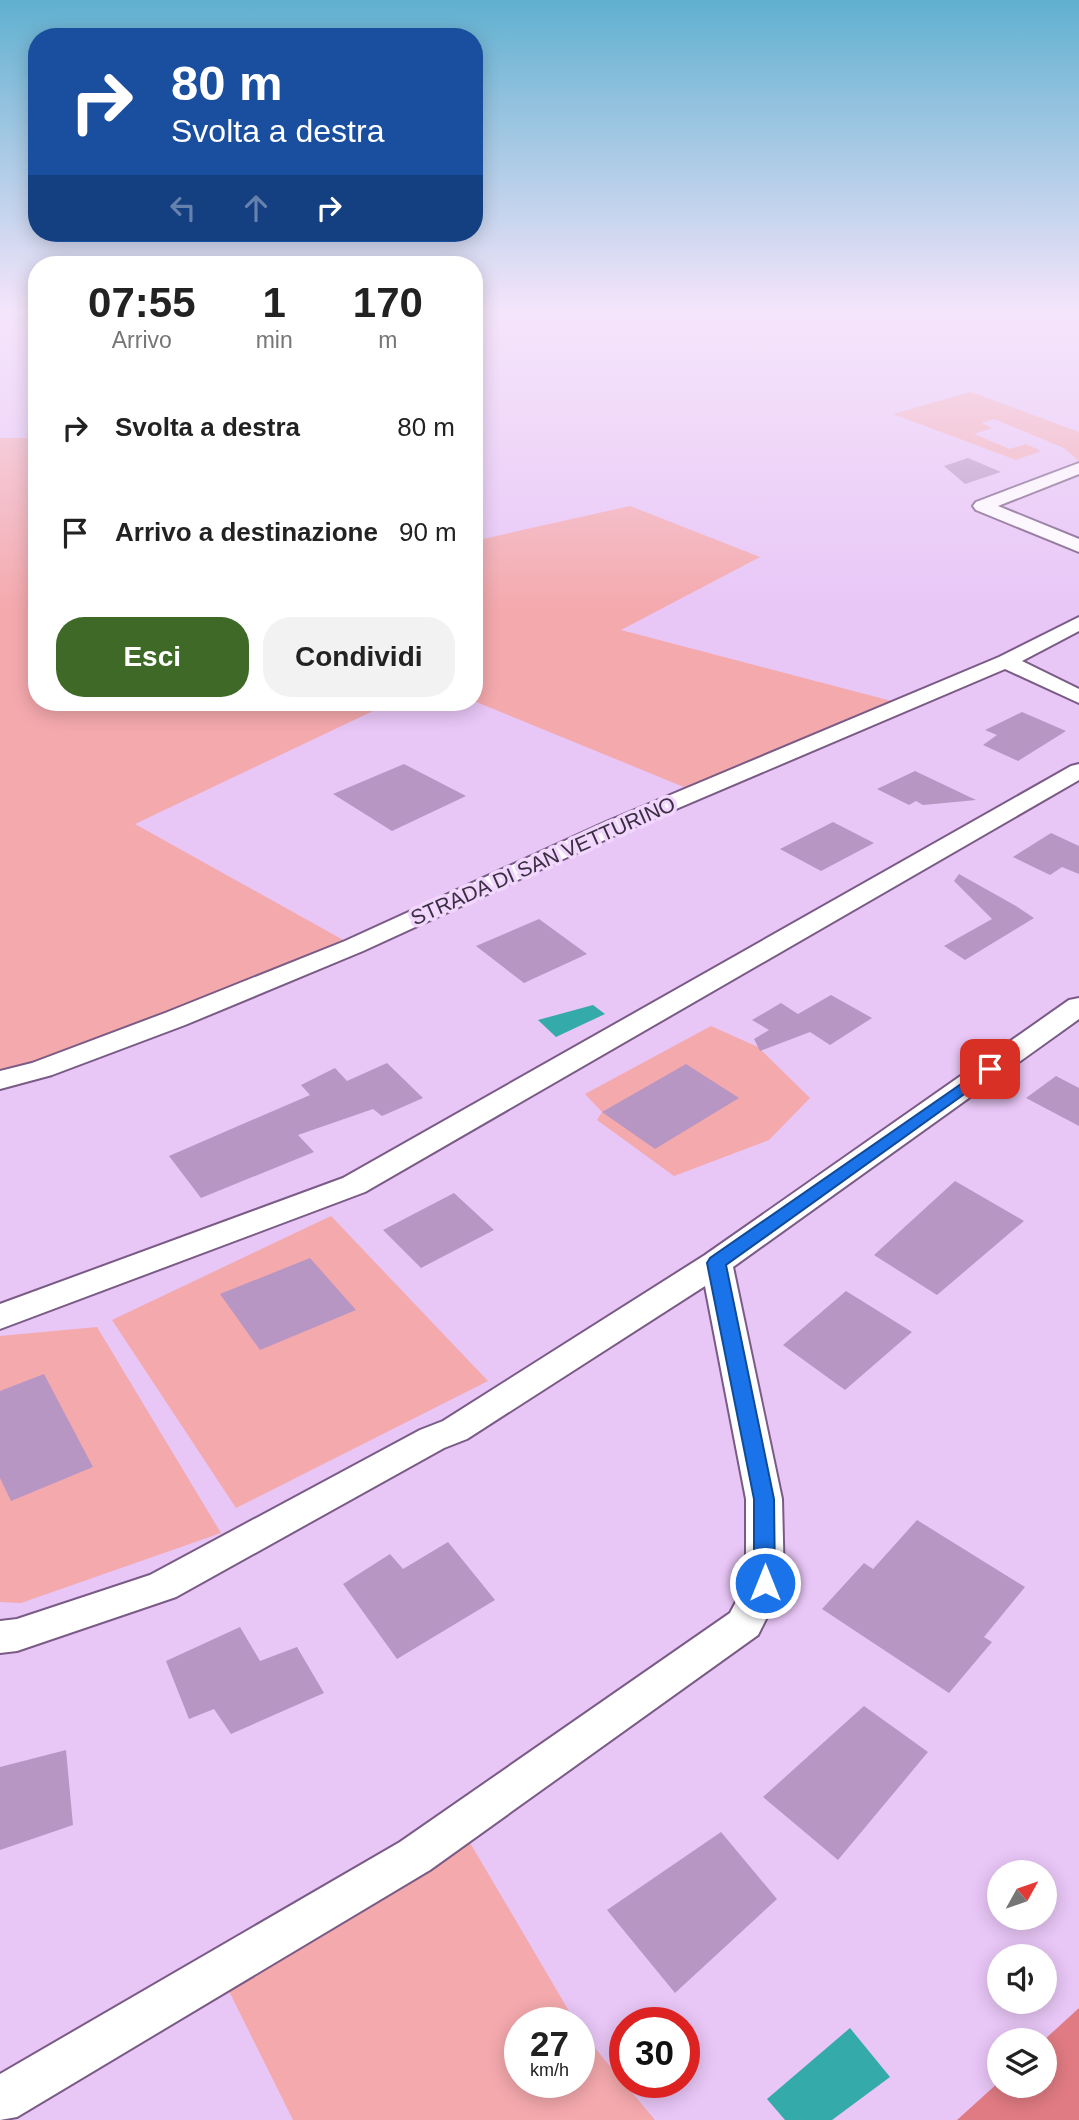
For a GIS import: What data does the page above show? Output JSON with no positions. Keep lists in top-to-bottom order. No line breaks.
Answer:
{"streets":{"street":["STRADA DI SAN VETTURINO"]},"north":"top right","page":{"turn":["80 m","Svolta a destra"],"eta":["07:55","Arrivo","1","min","170","m"],"list":[{"name":"Svolta a destra","value":"80 m"},{"name":"Arrivo a destinazione","value":"90 m"}],"buttons":["Esci","Condividi"],"speed":"27 km/h","limit":"30"}}
